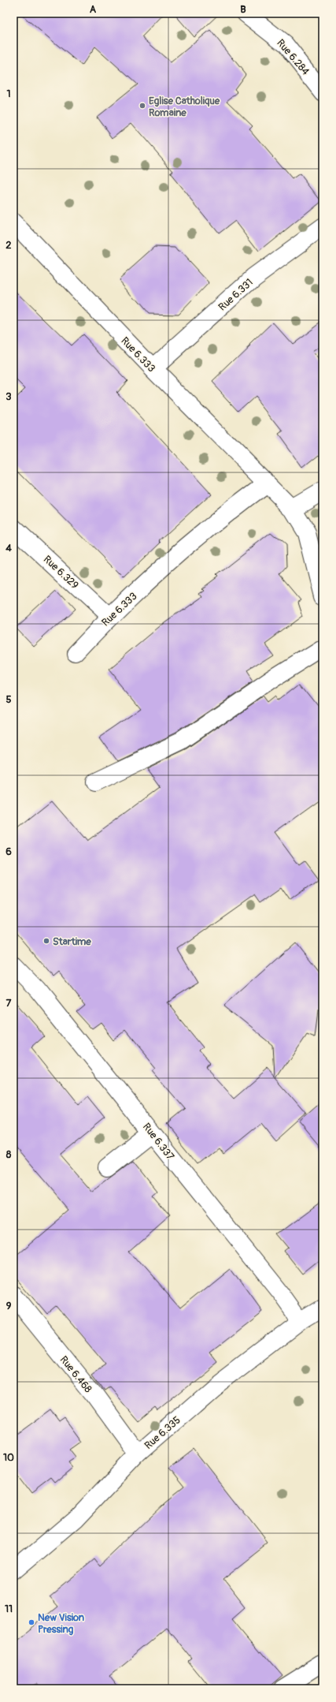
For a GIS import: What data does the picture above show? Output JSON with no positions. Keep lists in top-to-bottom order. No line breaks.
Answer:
{"streets":{"street":["Rue 6.284","Rue 6.331","Rue 6.333","Rue 6.329","Rue 6.337","Rue 6.468","Rue 6.335"]},"crossings":[["Rue 6.331","Rue 6.333"],["Rue 6.333","Rue 6.329"],["Rue 6.337","Rue 6.335"],["Rue 6.468","Rue 6.335"]],"places":["Eglise Catholique Romaine","Startime","New Vision Pressing"],"grid":{"columns":["A","B"],"rows":["1","2","3","4","5","6","7","8","9","10","11"]}}
